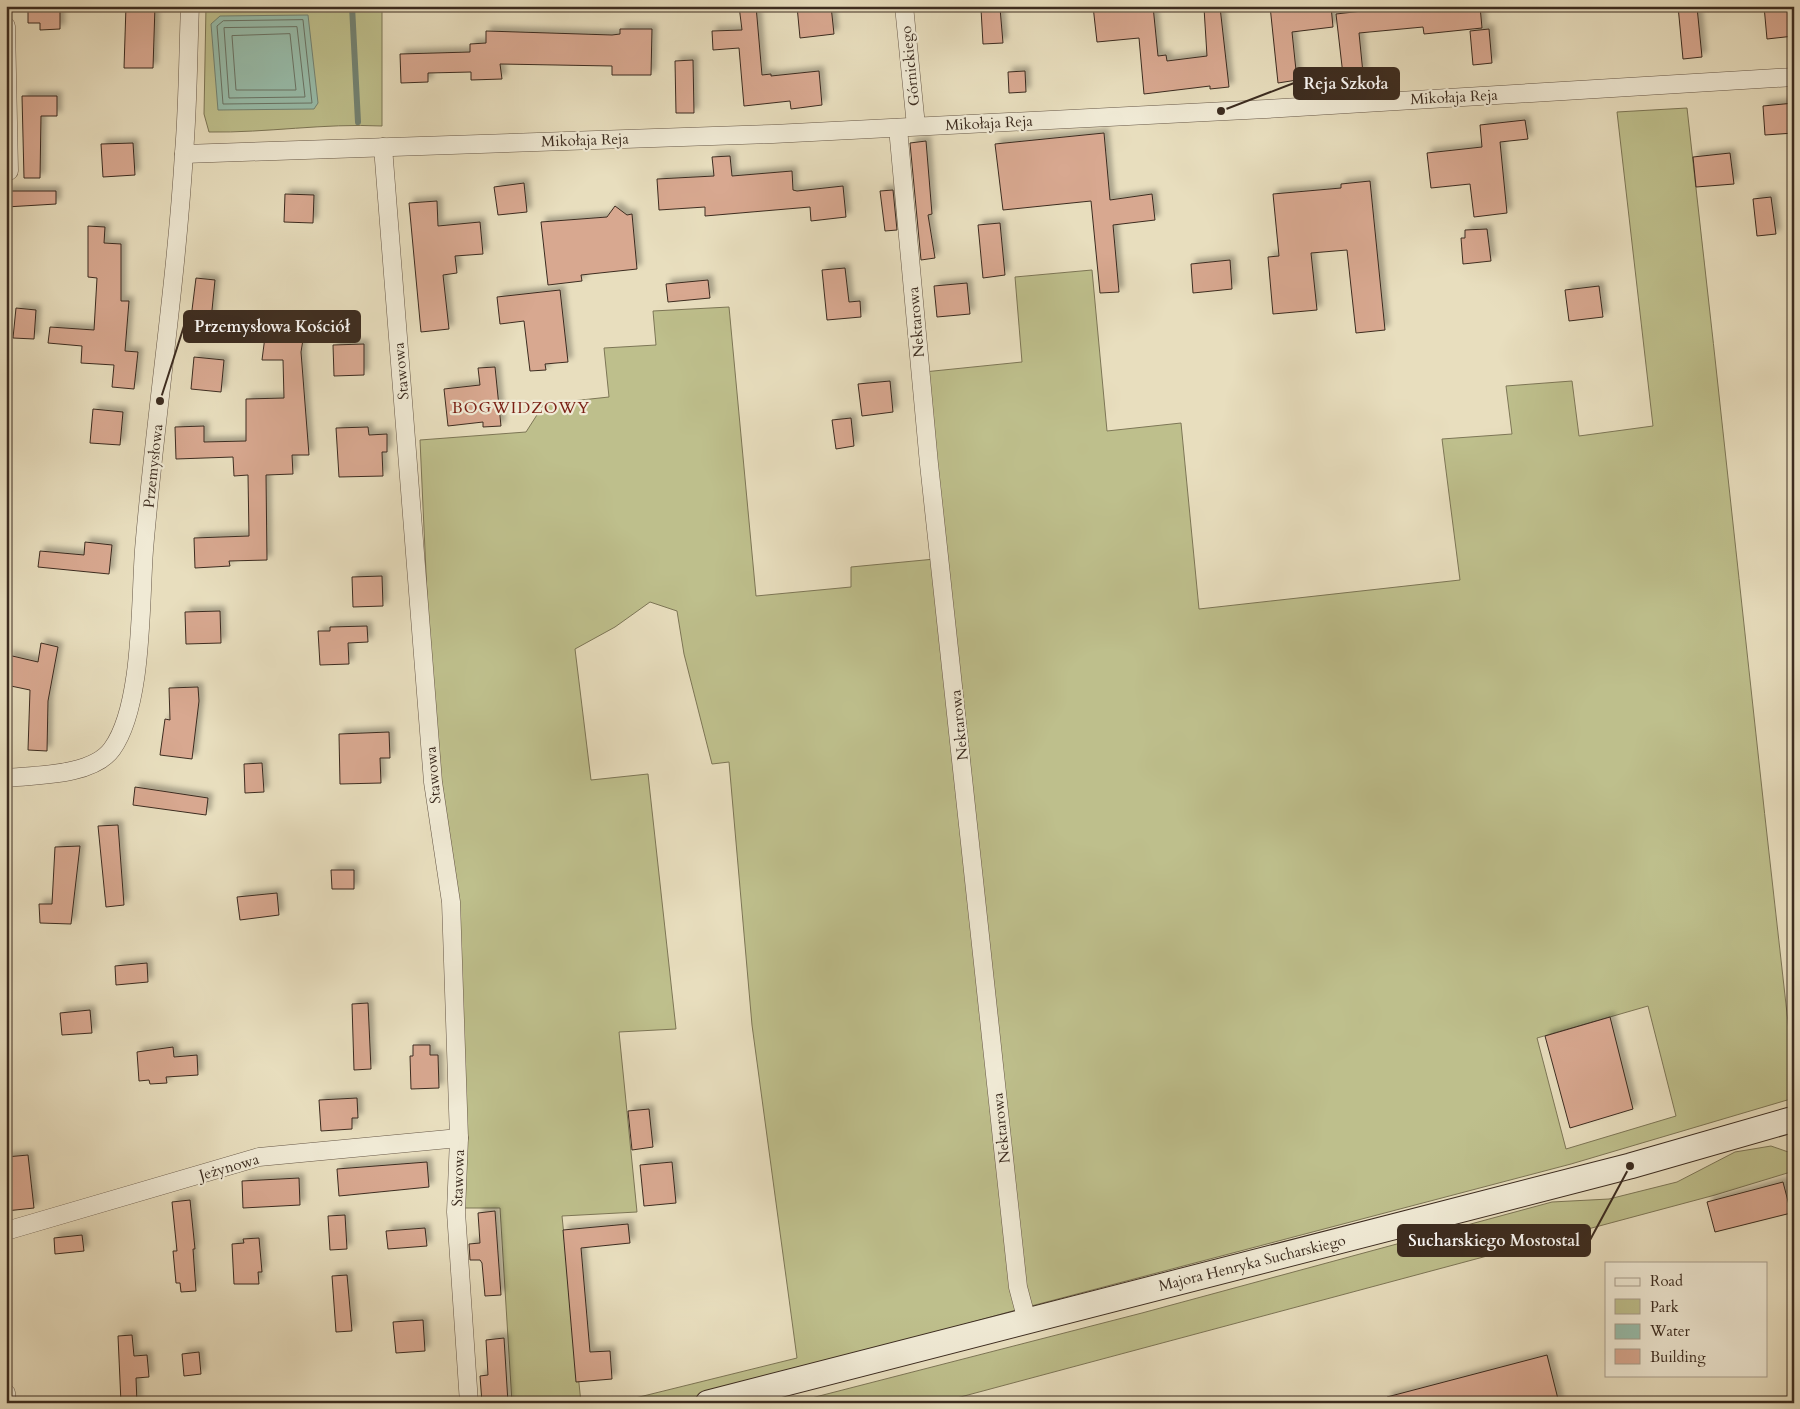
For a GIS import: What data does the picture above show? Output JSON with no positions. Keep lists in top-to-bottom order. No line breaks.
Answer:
{"streets":{"street":["Górnickiego","Mikołaja Reja","Nektarowa","Stawowa","Przemysłowa","Jeżynowa","Majora Henryka Sucharskiego"]},"crossings":[["Górnickiego","Mikołaja Reja"],["Mikołaja Reja","Nektarowa"],["Mikołaja Reja","Stawowa"],["Mikołaja Reja","Przemysłowa"],["Nektarowa","Majora Henryka Sucharskiego"],["Stawowa","Jeżynowa"]],"districts":["BOGWIDZOWY"],"places":["Reja Szkoła","Przemysłowa Kościół","Sucharskiego Mostostal"],"legend":["Road","Park","Water","Building"]}
